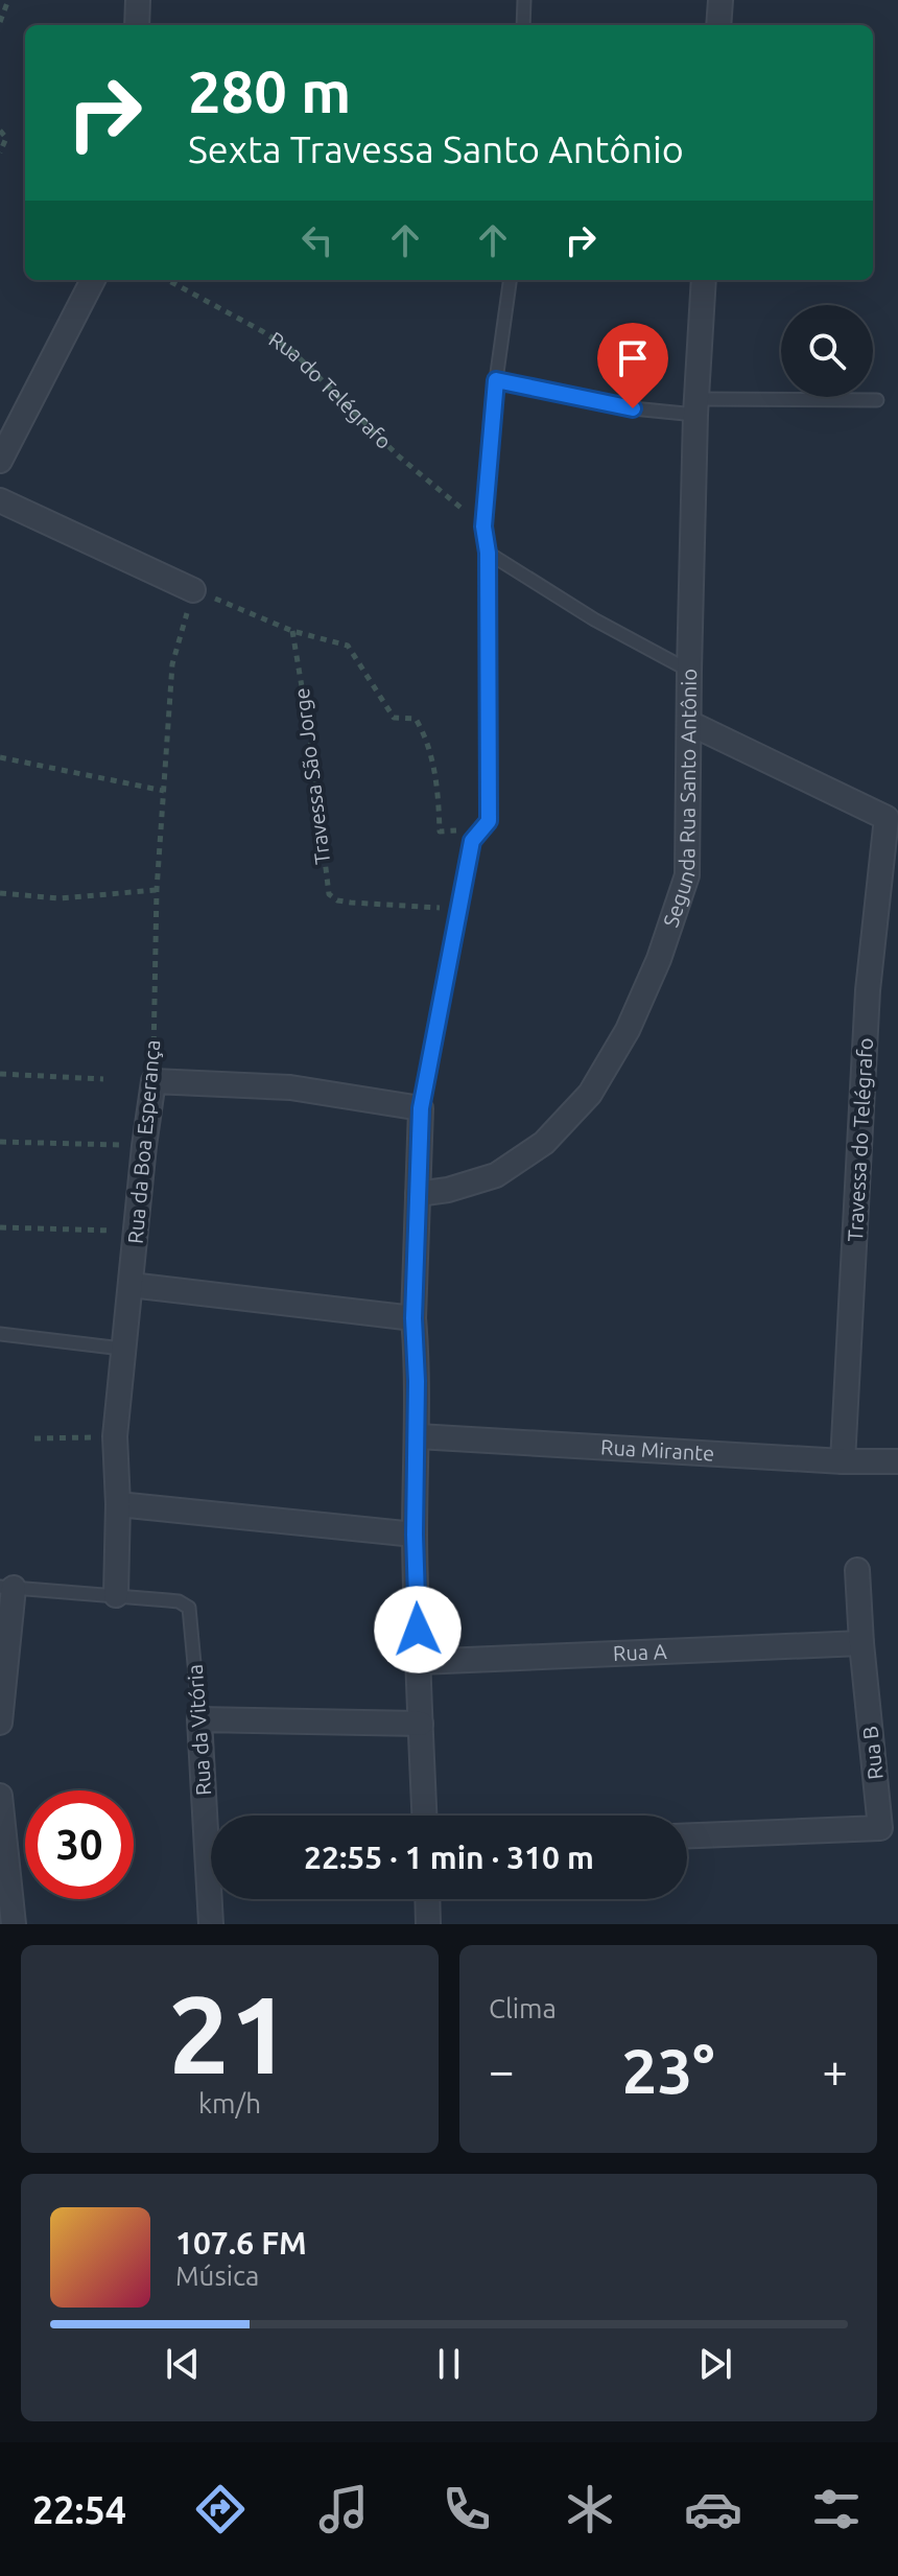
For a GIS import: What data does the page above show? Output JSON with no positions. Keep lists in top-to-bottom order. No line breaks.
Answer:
{"streets":{"street":["Segunda Rua Santo Antônio","Travessa do Telégrafo","Rua da Boa Esperança","Rua Mirante","Rua A","Rua da Vitória","Rua B"],"path":["Rua do Telégrafo","Travessa São Jorge"]},"crossings":[["Travessa do Telégrafo","Rua Mirante"],["Rua da Boa Esperança","Rua da Vitória"],["Rua A","Rua B"]],"page":{"turn":["280 m","Sexta Travessa Santo Antônio"],"limit":"30","trip":"22:55 · 1 min · 310 m","tile":[["21","km/h"],"Clima"],"heat":["−","23°","+"],"song":["107.6 FM","Música"],"tabs":"22:54"}}
